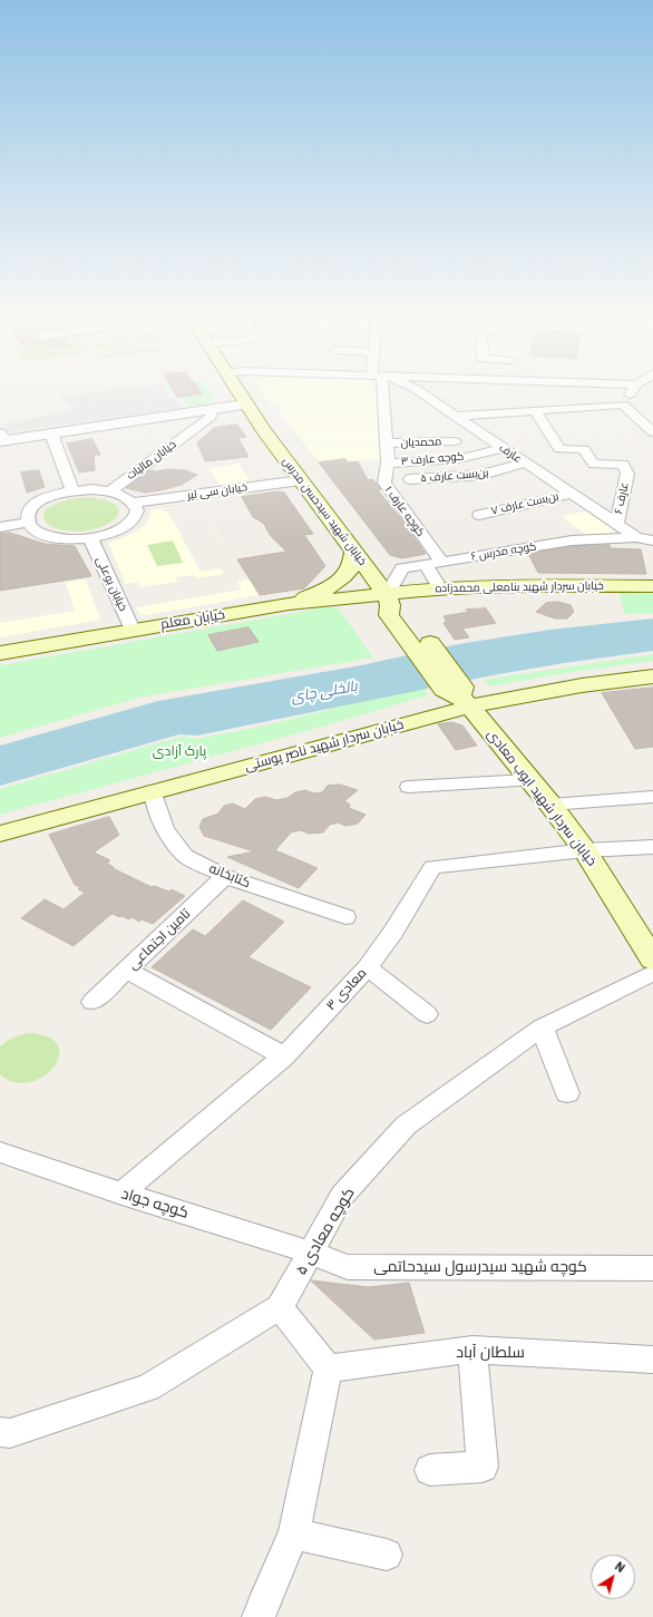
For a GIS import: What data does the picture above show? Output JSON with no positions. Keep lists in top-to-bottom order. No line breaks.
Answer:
{"streets":{"main road":["خیابان شهید سیدحسن مدرس","خیابان سردار شهید بنامعلی محمدزاده","خیابان معلم","خیابان سردار شهید ناصر پوستی","خیابان سردار شهید ایوب معادی"],"street":["محمدیان","عارف","کوچه عارف ۳","خیابان مالیات","بن‌بست عارف ۵","خیابان سی تیر","عارف ۶","بن‌بست عارف ۷","کوچه عارف ۱","کوچه مدرس ۶","خیابان بوعلی","کتابخانه","تامین اجتماعی","معادی ۳","کوچه جواد","کوچه معادی ۵","کوچه شهید سیدرسول سیدحاتمی","سلطان آباد"]},"crossings":[["محمدیان","کوچه عارف ۱"],["عارف","کوچه عارف ۳"],["عارف","بن‌بست عارف ۵"],["عارف","عارف ۶"],["عارف","بن‌بست عارف ۷"],["عارف","کوچه مدرس ۶"],["کوچه عارف ۳","کوچه عارف ۱"],["خیابان سی تیر","خیابان شهید سیدحسن مدرس"],["خیابان شهید سیدحسن مدرس","کوچه مدرس ۶"],["خیابان شهید سیدحسن مدرس","خیابان سردار شهید بنامعلی محمدزاده"],["خیابان شهید سیدحسن مدرس","خیابان معلم"],["کوچه عارف ۱","کوچه مدرس ۶"],["کوچه مدرس ۶","خیابان سردار شهید بنامعلی محمدزاده"],["کوچه مدرس ۶","خیابان معلم"],["خیابان بوعلی","خیابان معلم"],["خیابان سردار شهید بنامعلی محمدزاده","خیابان معلم"],["خیابان سردار شهید ناصر پوستی","خیابان سردار شهید ایوب معادی"],["خیابان سردار شهید ناصر پوستی","کتابخانه"],["خیابان سردار شهید ایوب معادی","معادی ۳"],["کتابخانه","تامین اجتماعی"],["معادی ۳","کوچه جواد"],["کوچه جواد","کوچه معادی ۵"],["کوچه جواد","کوچه شهید سیدرسول سیدحاتمی"],["کوچه معادی ۵","کوچه شهید سیدرسول سیدحاتمی"]],"water":["بالخلی چای"],"parks":["پارک آزادی"],"north":"top right"}
